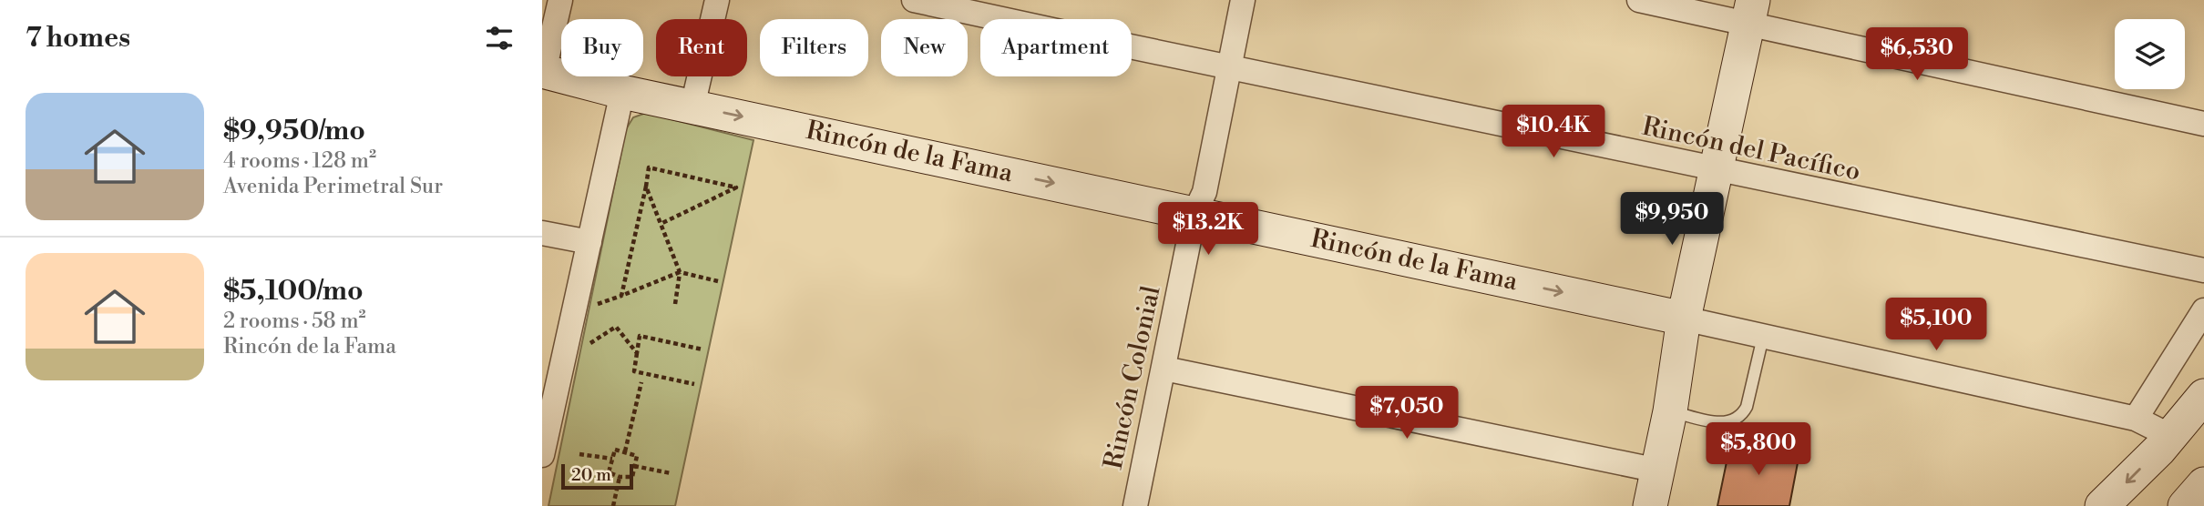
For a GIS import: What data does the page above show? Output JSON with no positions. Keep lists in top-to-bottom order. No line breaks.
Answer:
{"streets":{"street":["Rincón del Pacífico","Rincón de la Fama","Rincón Colonial"]},"crossings":[["Rincón del Pacífico","Rincón Colonial"],["Rincón de la Fama","Rincón Colonial"]],"scale_bar":"20 m","page":{"heading":"7 homes","chip":["Buy","Rent","Filters","New","Apartment"],"price":["$6,530","$10.4K","$9,950","$13.2K","$5,100","$7,050","$5,800"],"list":[{"name":"$9,950/mo","note":"4 rooms · 128 m² · Avenida Perimetral Sur"},{"name":"$5,100/mo","note":"2 rooms · 58 m² · Rincón de la Fama"}],"scale":"20 m"}}
